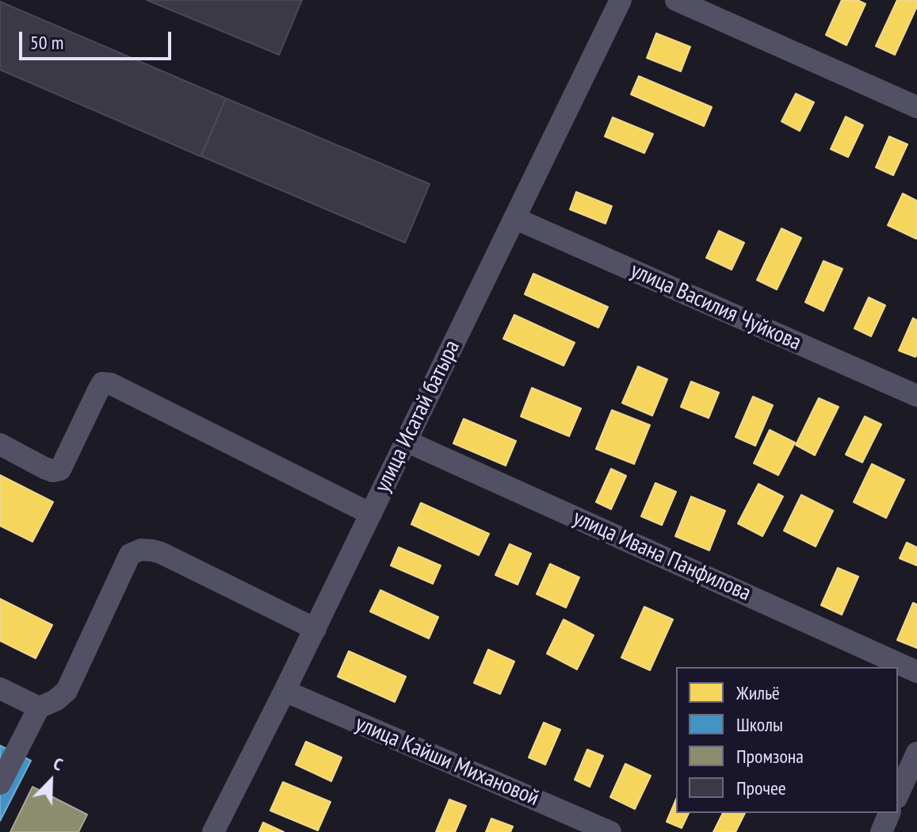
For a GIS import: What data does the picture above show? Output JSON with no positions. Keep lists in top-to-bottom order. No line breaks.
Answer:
{"streets":{"street":["улица Василия Чуйкова","улица Исатай батыра","улица Ивана Панфилова","улица Кайши Михановой"]},"crossings":[["улица Василия Чуйкова","улица Исатай батыра"],["улица Исатай батыра","улица Ивана Панфилова"],["улица Исатай батыра","улица Кайши Михановой"]],"legend":["Жильё","Школы","Промзона","Прочее"],"scale_bar":"50 m","north":"top right"}
